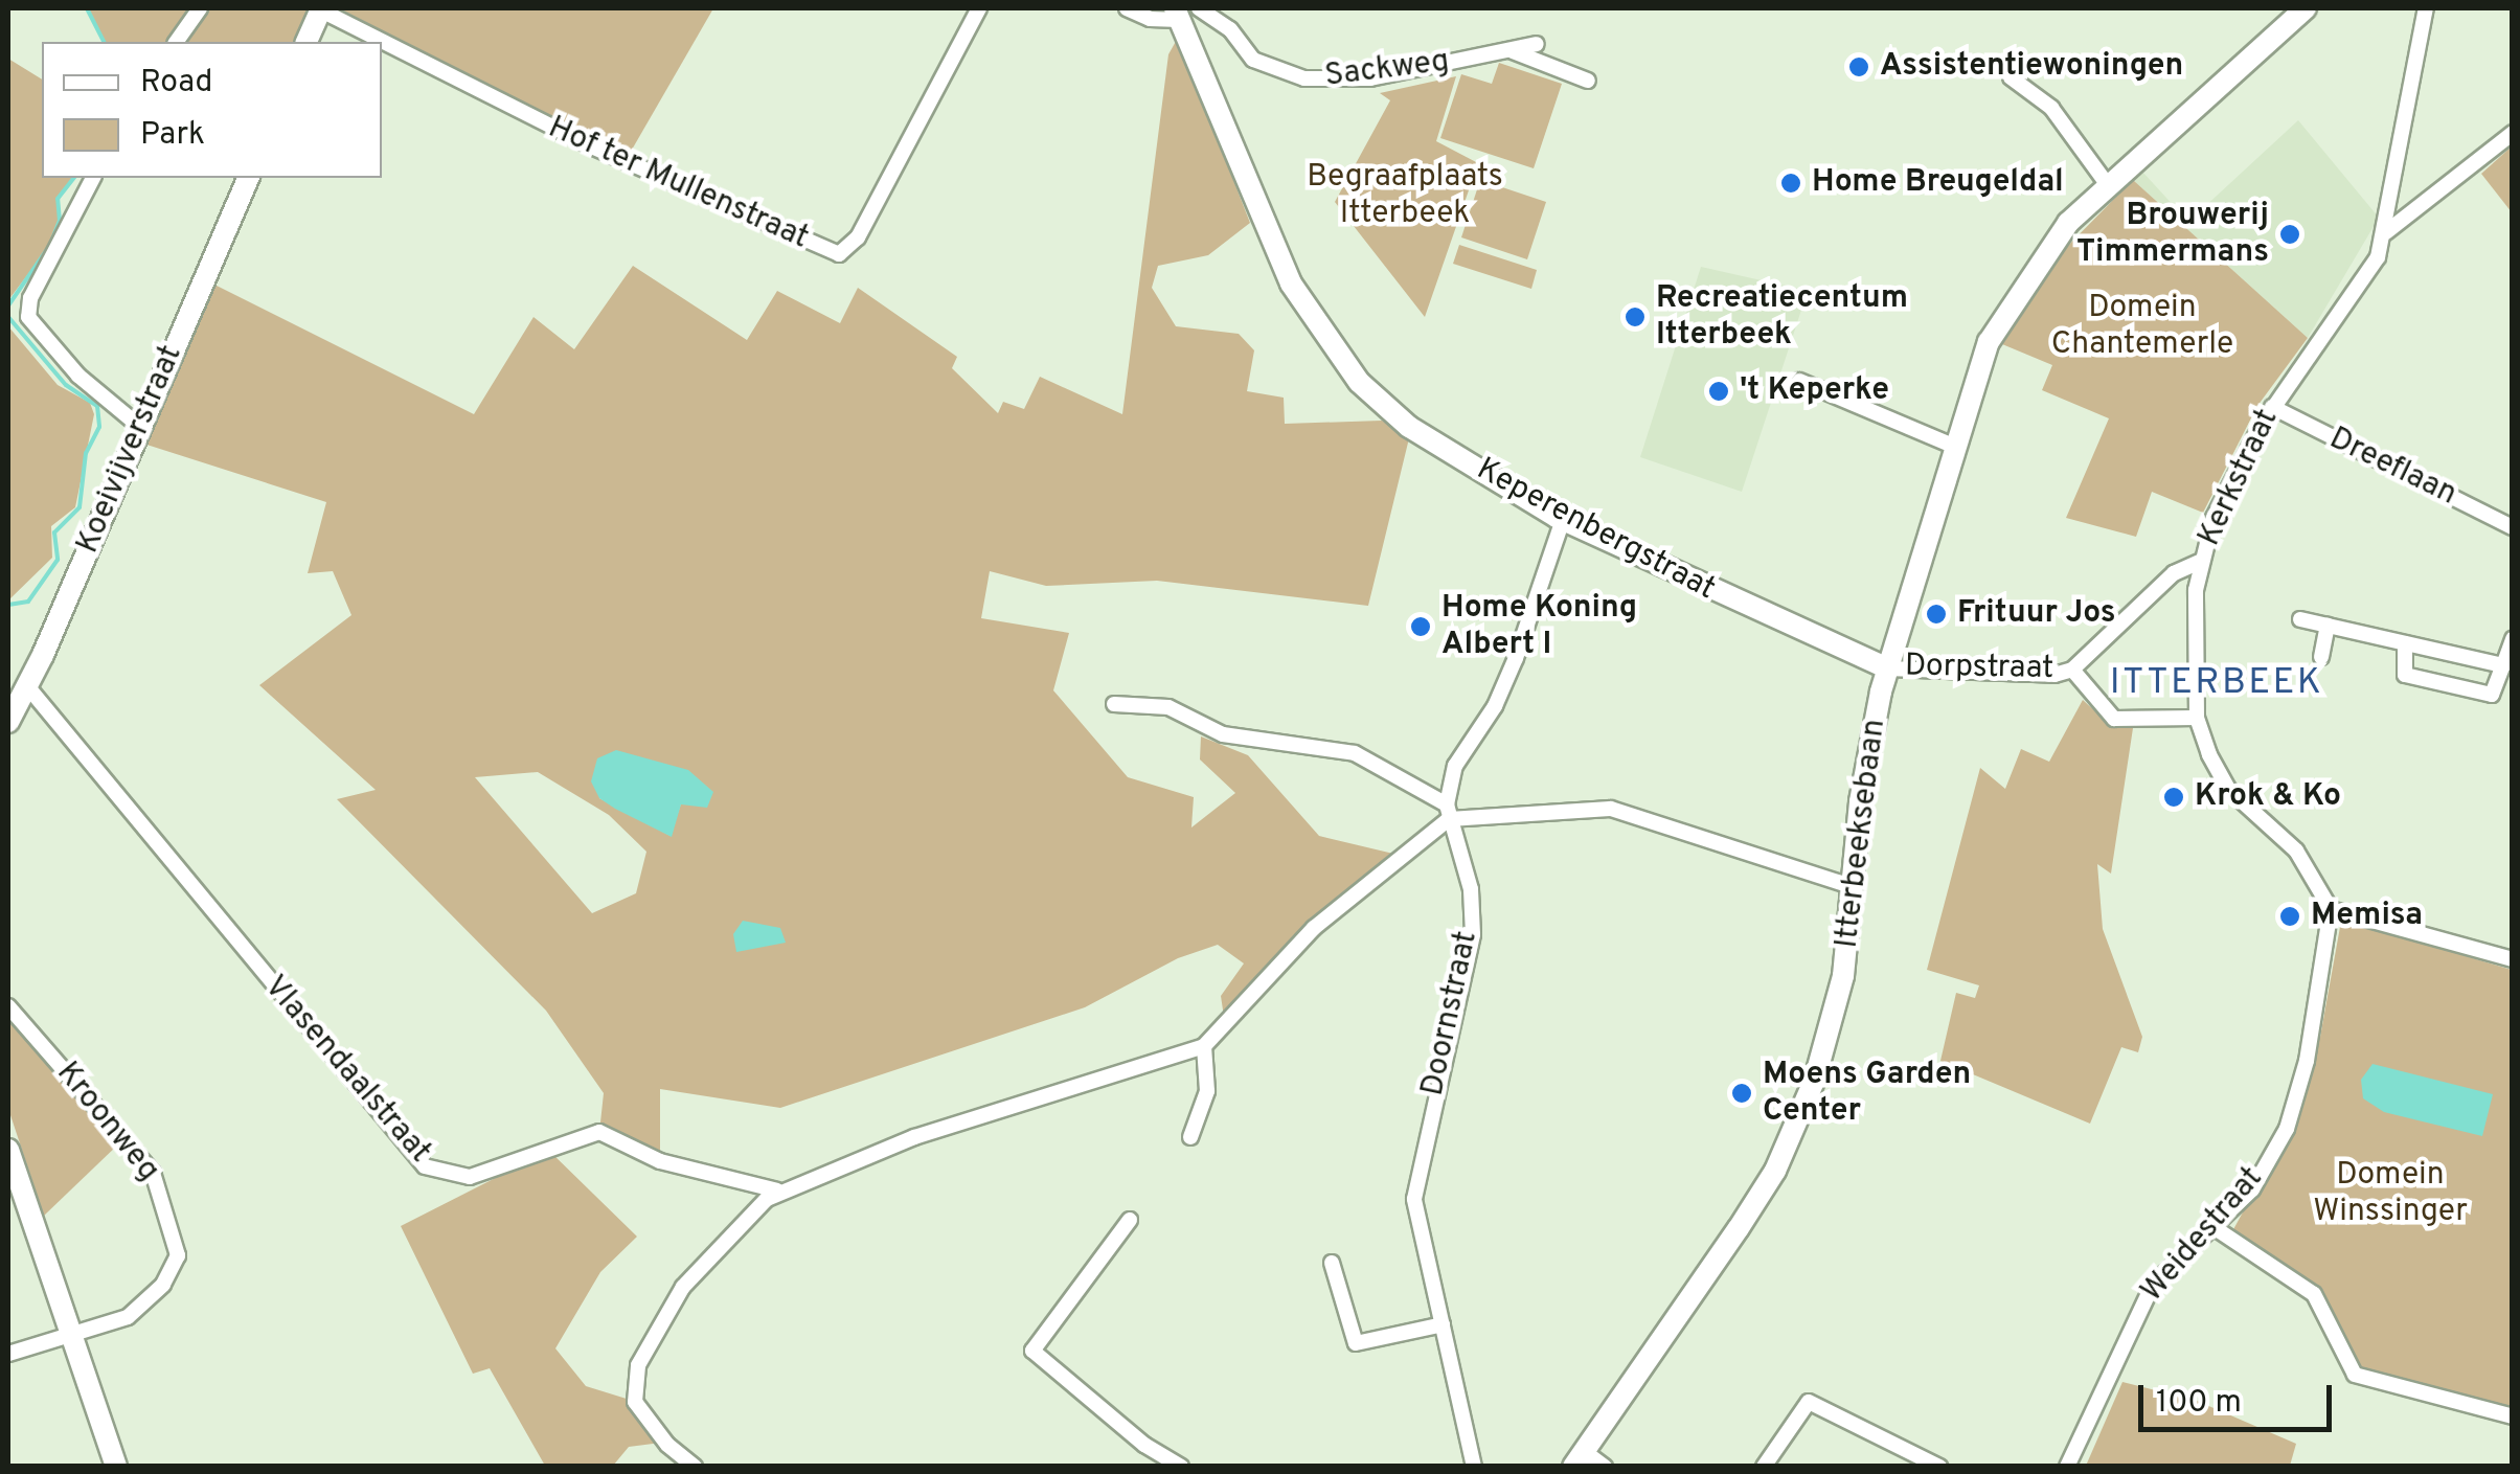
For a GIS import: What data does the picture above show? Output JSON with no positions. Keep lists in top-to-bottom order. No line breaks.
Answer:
{"streets":{"street":["Sackweg","Hof ter Mullenstraat","Koeivijverstraat","Dreeflaan","Kerkstraat","Keperenbergstraat","Dorpstraat","Itterbeeksebaan","Doornstraat","Vlasendaalstraat","Kroonweg","Weidestraat"]},"crossings":[["Koeivijverstraat","Vlasendaalstraat"],["Dreeflaan","Kerkstraat"],["Kerkstraat","Dorpstraat"],["Kerkstraat","Weidestraat"],["Keperenbergstraat","Dorpstraat"],["Keperenbergstraat","Itterbeeksebaan"],["Dorpstraat","Itterbeeksebaan"]],"districts":["ITTERBEEK"],"parks":["Begraafplaats Itterbeek","Domein Chantemerle","Domein Winssinger"],"places":["Assistentiewoningen","Home Breugeldal","Brouwerij Timmermans","Recreatiecentum Itterbeek","'t Keperke","Frituur Jos","Home Koning Albert I","Krok & Ko","Memisa","Moens Garden Center"],"legend":["Road","Park"],"scale_bar":"100 m"}
